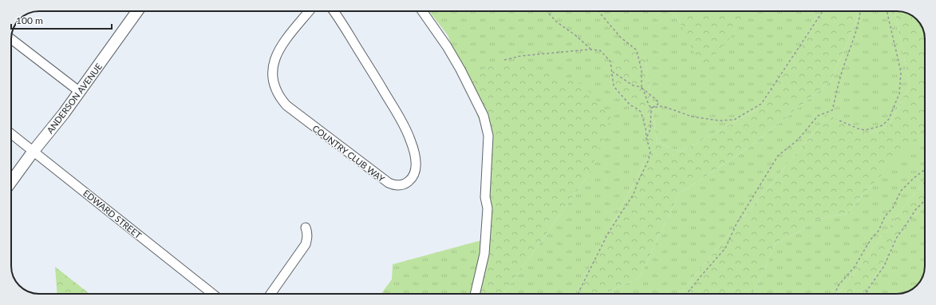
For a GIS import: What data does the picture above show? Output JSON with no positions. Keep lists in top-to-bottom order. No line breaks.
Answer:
{"streets":{"main road":["ANDERSON AVENUE"],"street":["COUNTRY CLUB WAY","EDWARD STREET"]},"crossings":[["ANDERSON AVENUE","EDWARD STREET"]],"scale_bar":"100 m"}
